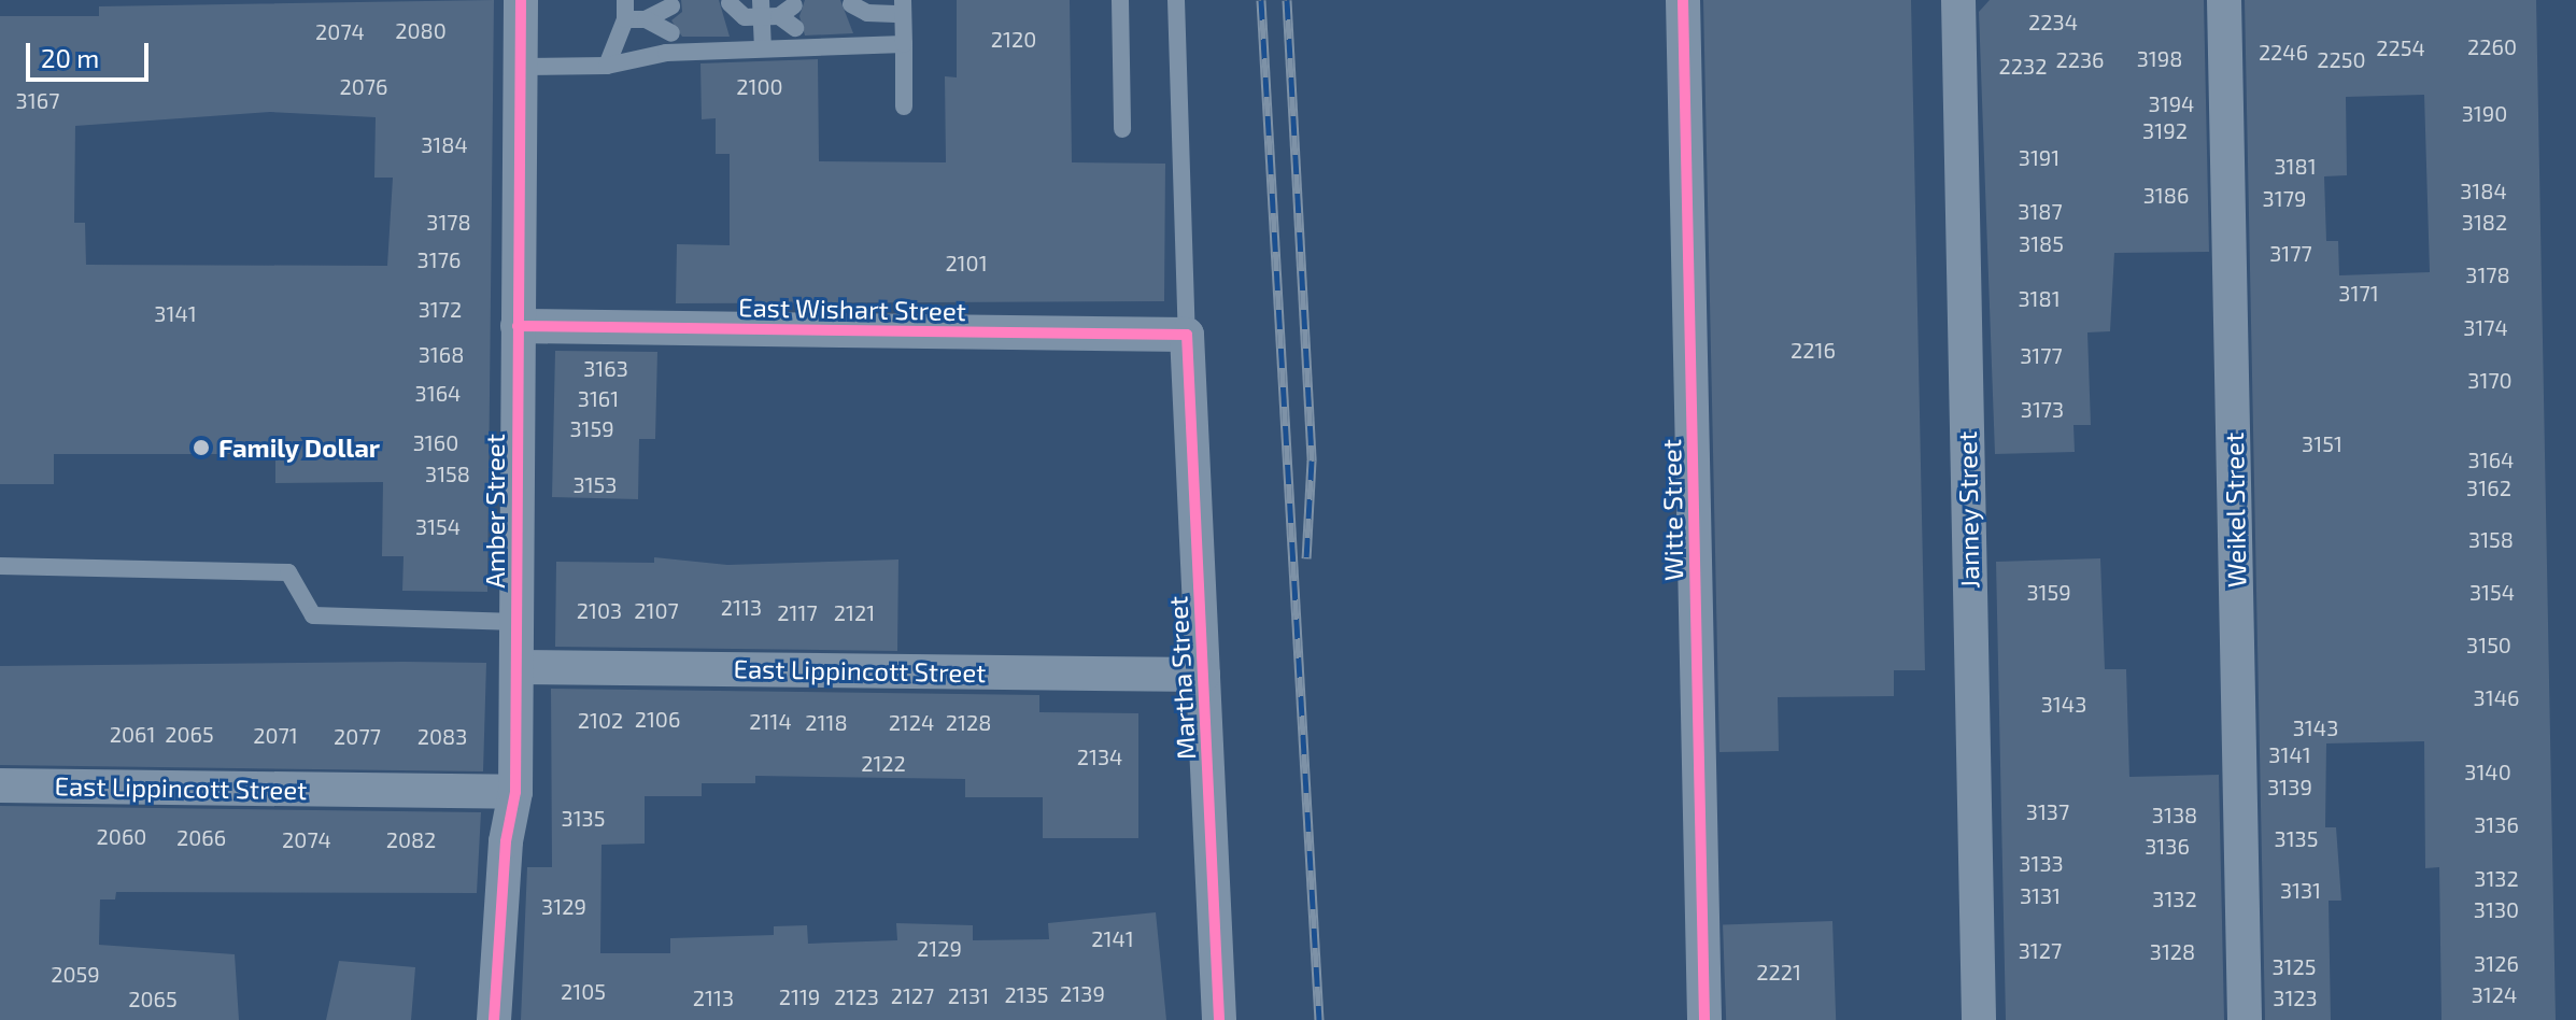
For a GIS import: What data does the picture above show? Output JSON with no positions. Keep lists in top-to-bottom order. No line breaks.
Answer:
{"streets":{"street":["East Wishart Street","Witte Street","Janney Street","Weikel Street","Amber Street","East Lippincott Street","Martha Street"]},"crossings":[["East Wishart Street","Amber Street"],["East Wishart Street","Martha Street"],["Amber Street","East Lippincott Street"],["East Lippincott Street","Martha Street"]],"places":["Family Dollar"],"house_numbers":["2234","2080","2074","2120","2260","2254","2246","3198","2236","2250","2232","2076","2100","3167","3194","3190","3192","3184","3191","3181","3184","3186","3179","3187","3178","3182","3185","3177","3176","2101","3178","3171","3181","3172","3141","3174","2216","3168","3177","3163","3170","3164","3161","3173","3159","3160","3151","3164","3158","3153","3162","3154","3158","3159","3154","2113","2103","2107","2117","2121","3150","3146","3143","2106","2102","2114","2118","2124","2128","3143","2061","2065","2071","2077","2083","3141","2134","2122","3140","3139","3137","3138","3135","3136","2060","2066","3135","2074","2082","3136","3133","3132","3131","3131","3132","3129","3130","2141","2129","3127","3128","3126","3125","2221","2059","2105","2139","2135","3124","2127","2131","2119","2123","2113","3123","2065"],"scale_bar":"20 m"}
